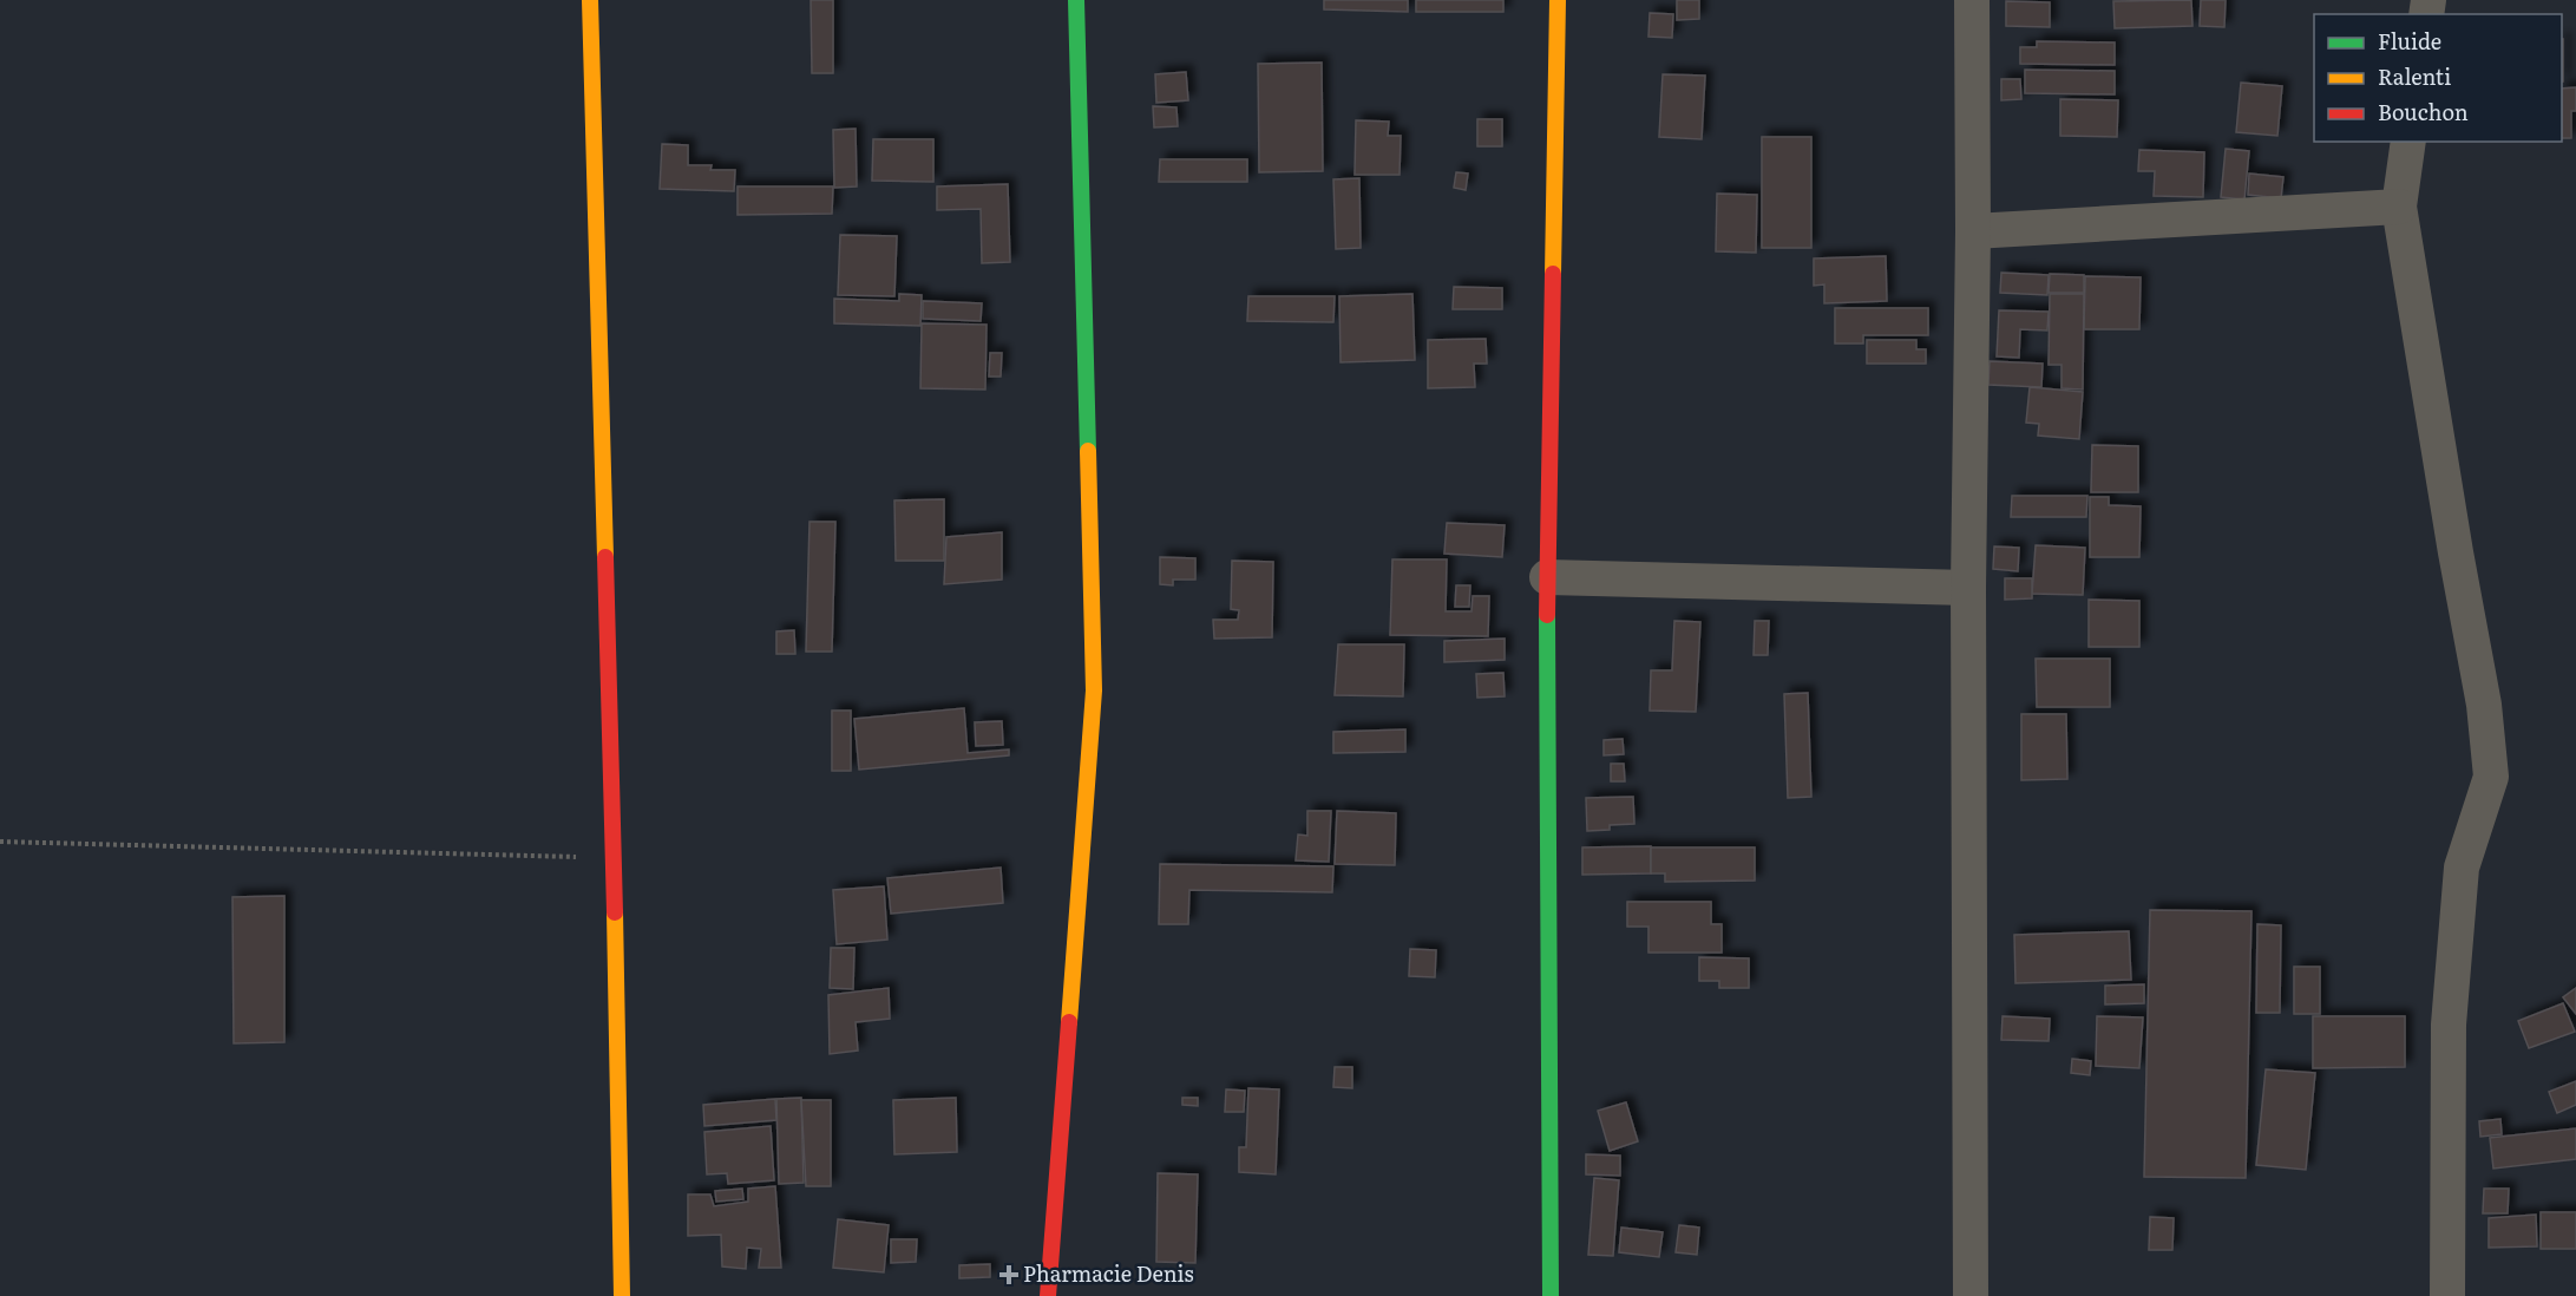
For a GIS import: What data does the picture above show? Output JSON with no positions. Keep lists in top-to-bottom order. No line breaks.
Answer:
{"places":{"health":["Pharmacie Denis"]},"legend":["Fluide","Ralenti","Bouchon"]}
